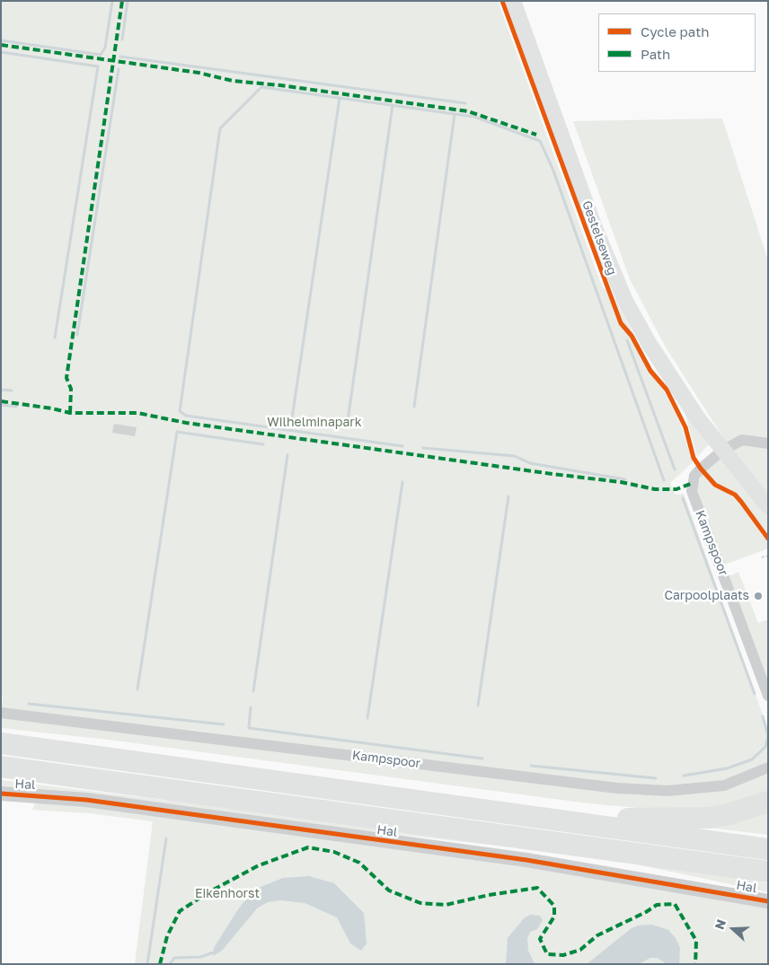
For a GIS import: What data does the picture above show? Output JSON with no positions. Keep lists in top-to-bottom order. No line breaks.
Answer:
{"streets":{"main road":["Gestelseweg"],"street":["Kampspoor","Hal"]},"crossings":[["Gestelseweg","Kampspoor"]],"parks":["Wilhelminapark","Eikenhorst"],"places":["Carpoolplaats"],"legend":["Cycle path","Path"],"north":"left"}
